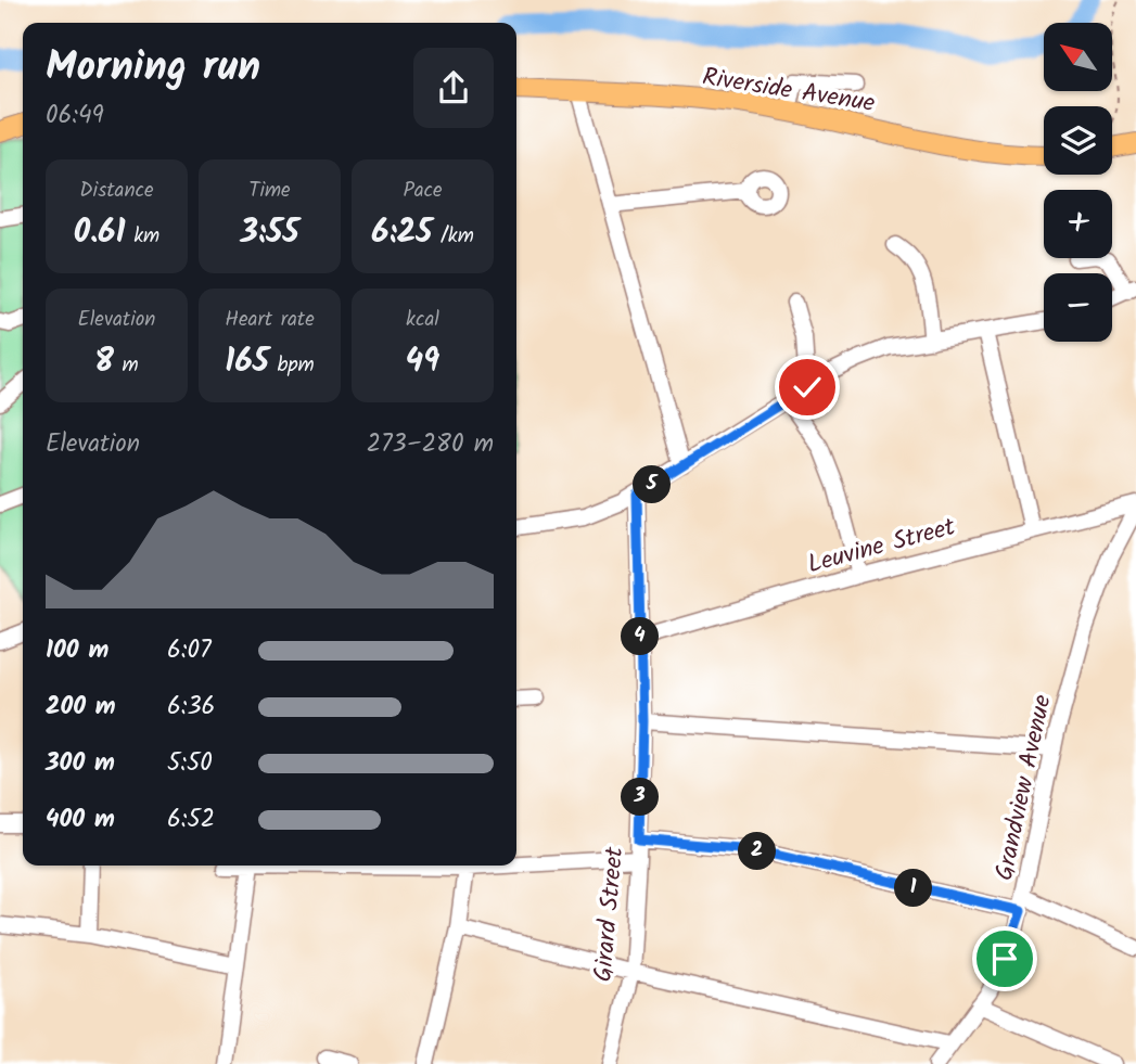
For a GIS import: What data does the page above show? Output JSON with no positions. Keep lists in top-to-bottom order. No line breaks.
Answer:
{"streets":{"main road":["Riverside Avenue"],"street":["Leuvine Street","Grandview Avenue","Girard Street"]},"crossings":[["Leuvine Street","Grandview Avenue"],["Leuvine Street","Girard Street"]],"north":"top left","page":{"map_buttons":["+","−"],"heading":["Morning run","06:49"],"stats":[["Distance","0.61 km"],["Time","3:55"],["Pace","6:25 /km"],["Elevation","8 m"],["Heart rate","165 bpm"],["kcal","49"]],"chart":["Elevation","273–280 m"],"pins":["5","4","3","2","1"],"list":[{"name":"100 m","note":"6:07"},{"name":"200 m","note":"6:36"},{"name":"300 m","note":"5:50"},{"name":"400 m","note":"6:52"}]}}
